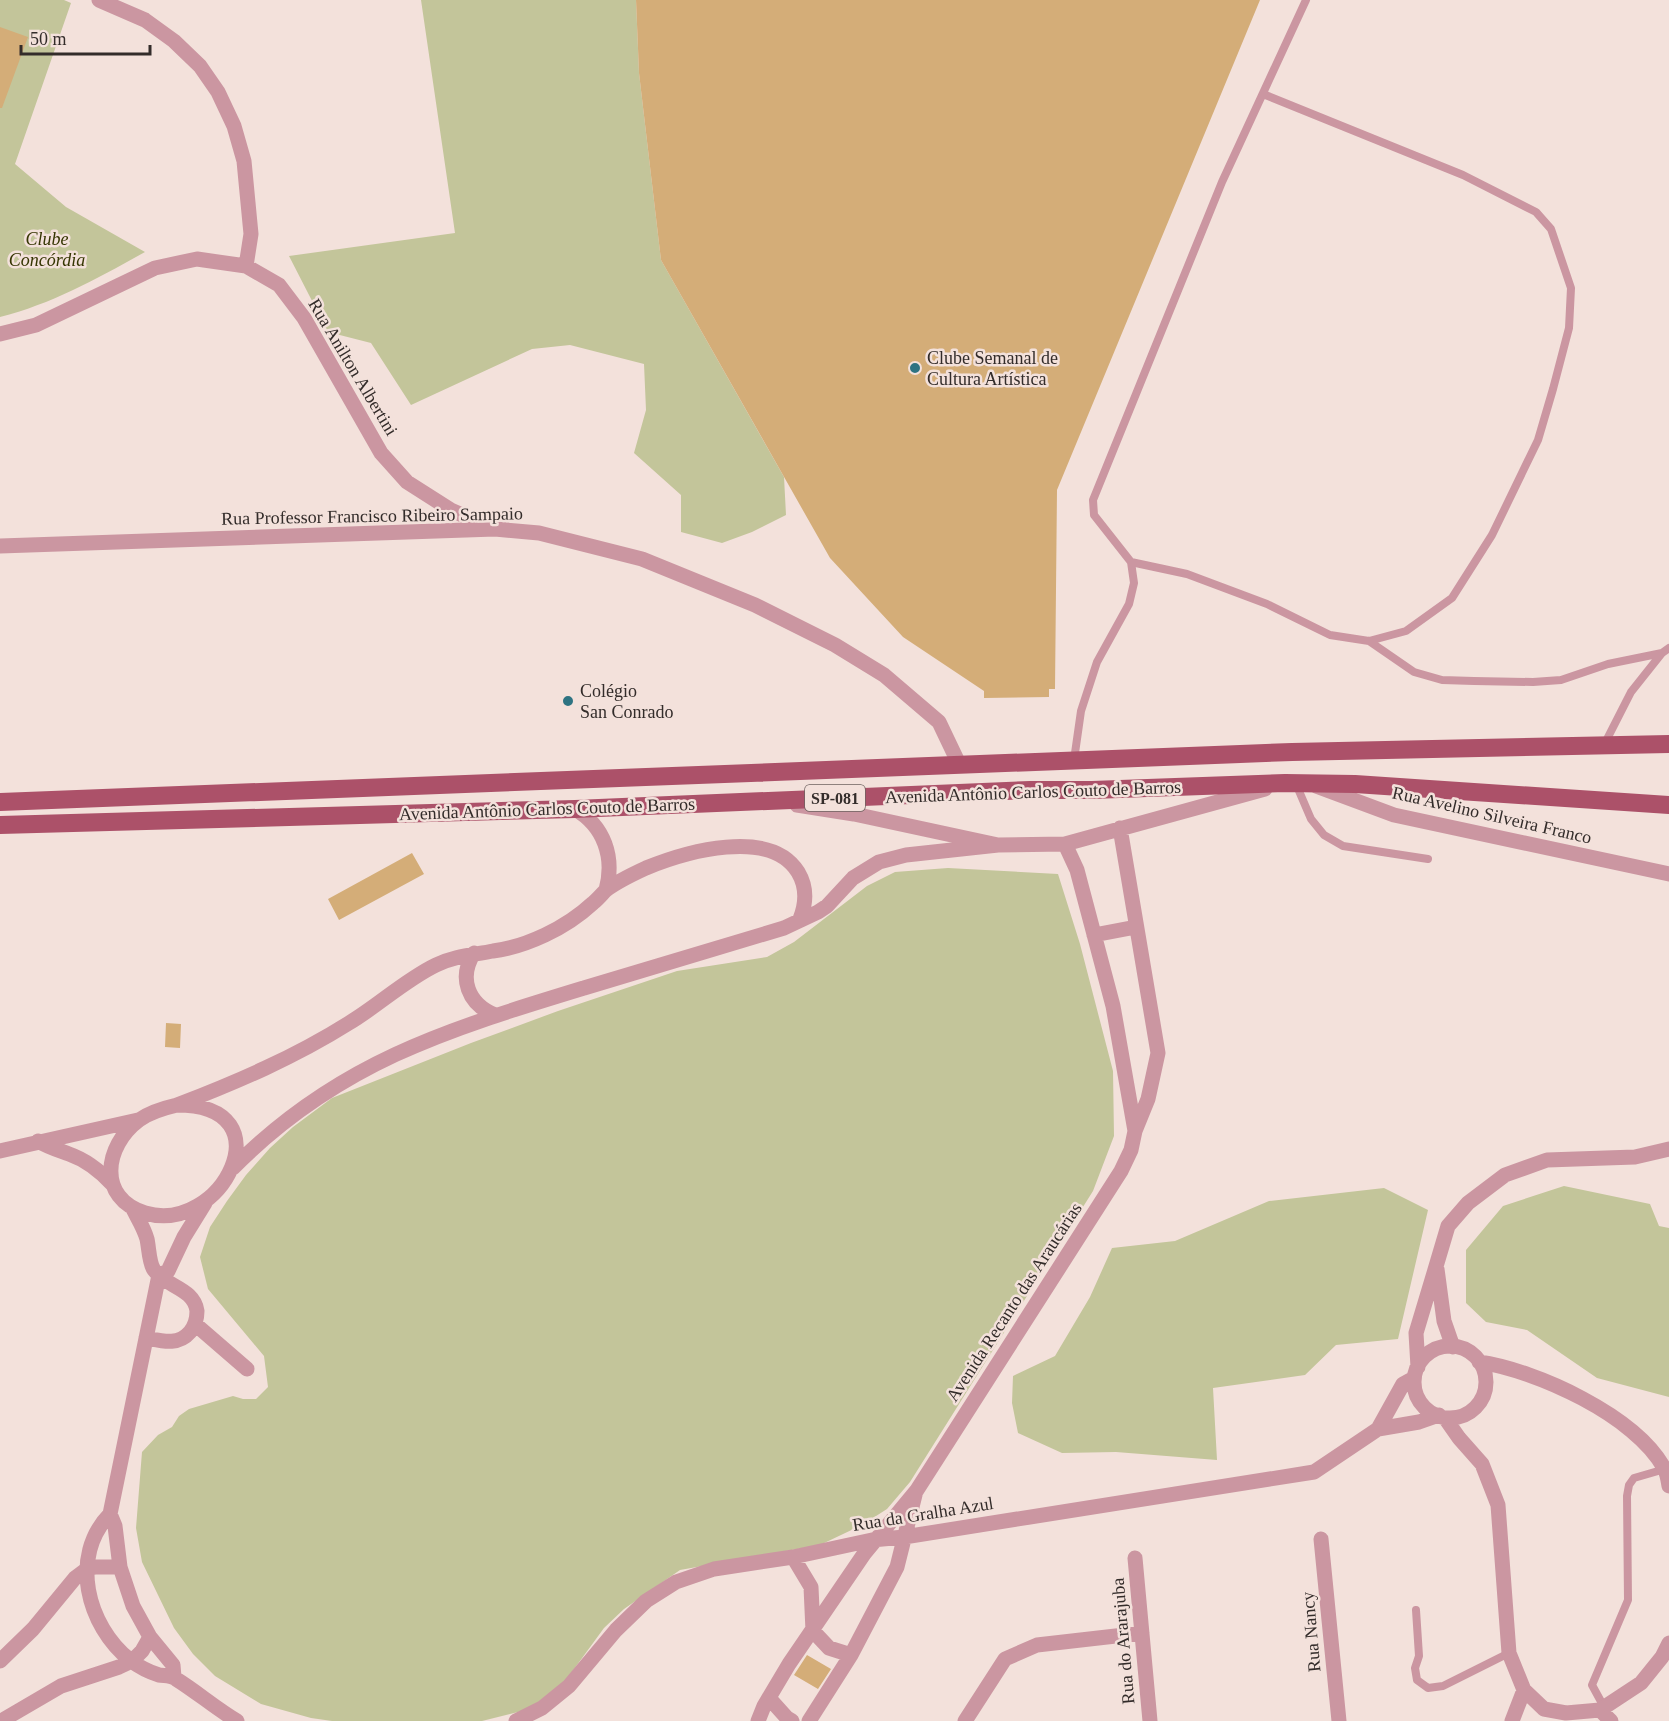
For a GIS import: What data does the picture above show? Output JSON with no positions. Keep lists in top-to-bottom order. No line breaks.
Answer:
{"streets":{"main road":["Avenida Antônio Carlos Couto de Barros","SP-081"],"street":["Rua Anilton Albertini","Rua Professor Francisco Ribeiro Sampaio","Rua Avelino Silveira Franco","Avenida Recanto das Araucárias","Rua da Gralha Azul","Rua Nancy","Rua do Ararajuba"]},"crossings":[["Rua Anilton Albertini","Rua Professor Francisco Ribeiro Sampaio"],["Rua Professor Francisco Ribeiro Sampaio","Avenida Antônio Carlos Couto de Barros"],["Avenida Antônio Carlos Couto de Barros","Rua Avelino Silveira Franco"],["Avenida Recanto das Araucárias","Rua da Gralha Azul"]],"parks":["Clube Concórdia"],"places":["Clube Semanal de Cultura Artística","Colégio San Conrado"],"scale_bar":"50 m"}
